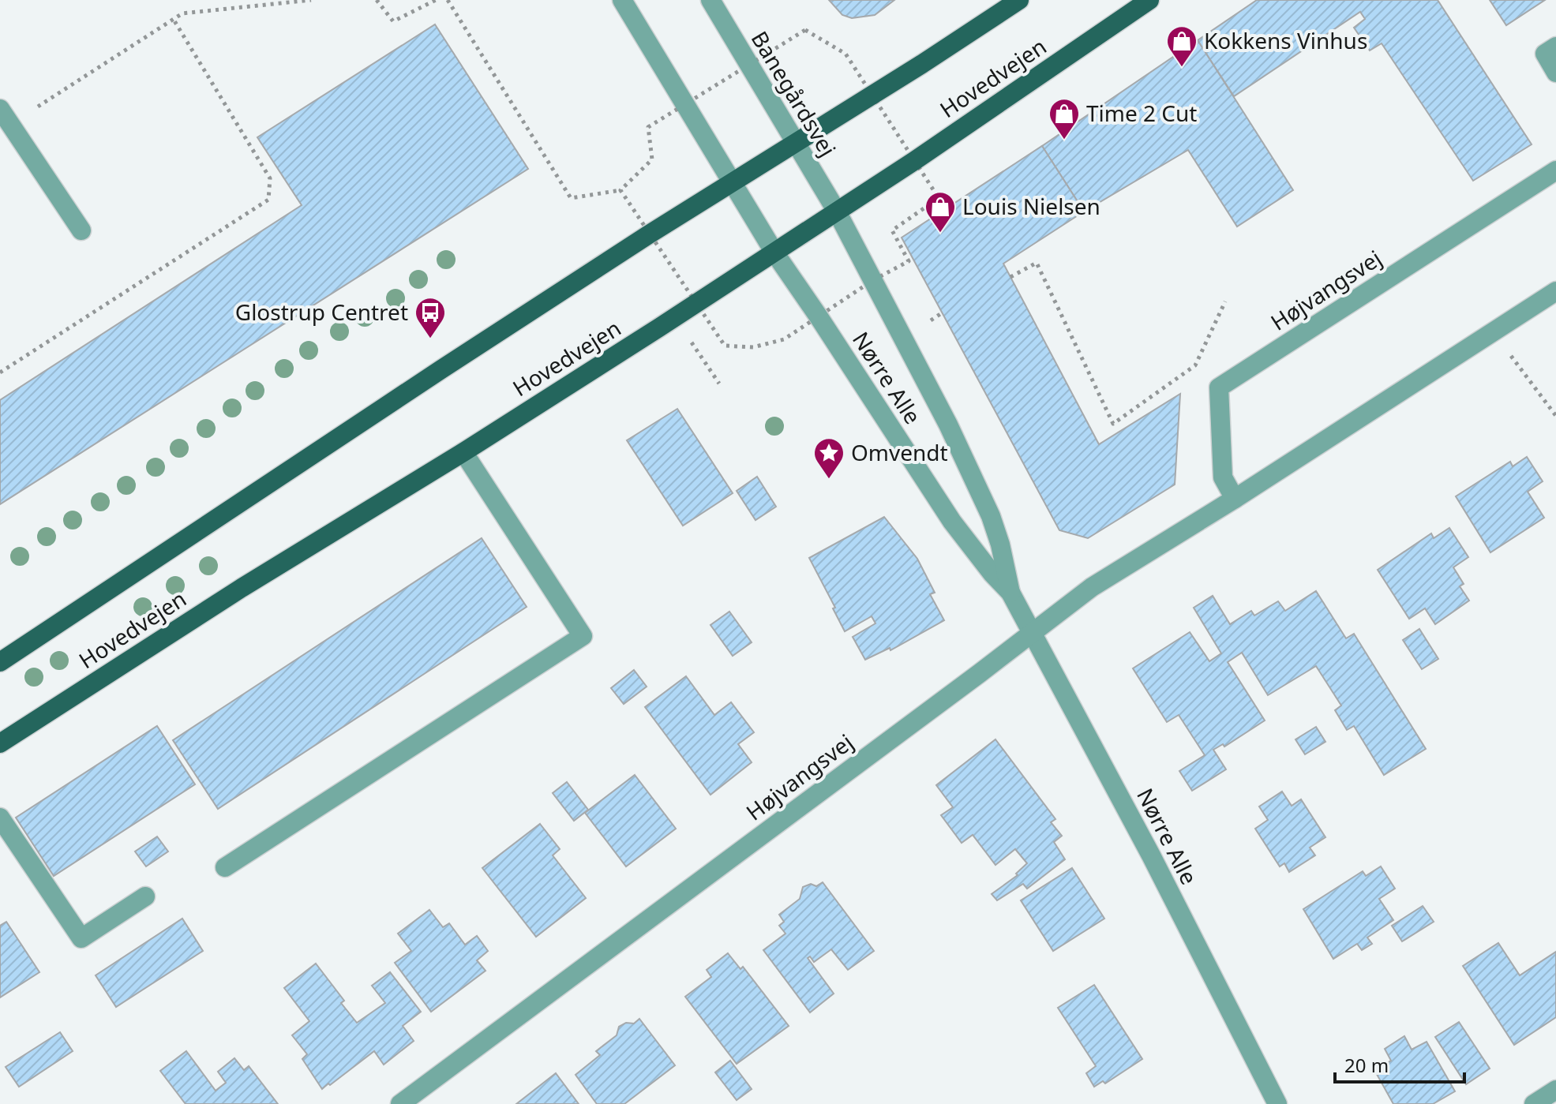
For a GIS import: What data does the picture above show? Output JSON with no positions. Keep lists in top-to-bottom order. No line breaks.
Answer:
{"streets":{"main road":["Hovedvejen"],"street":["Banegårdsvej","Højvangsvej","Nørre Alle"]},"crossings":[["Hovedvejen","Banegårdsvej"],["Hovedvejen","Nørre Alle"],["Banegårdsvej","Nørre Alle"],["Højvangsvej","Nørre Alle"]],"places":{"shop":["Kokkens Vinhus","Time 2 Cut","Louis Nielsen"],"bus stop":["Glostrup Centret"],"place":["Omvendt"]},"scale_bar":"20 m"}
